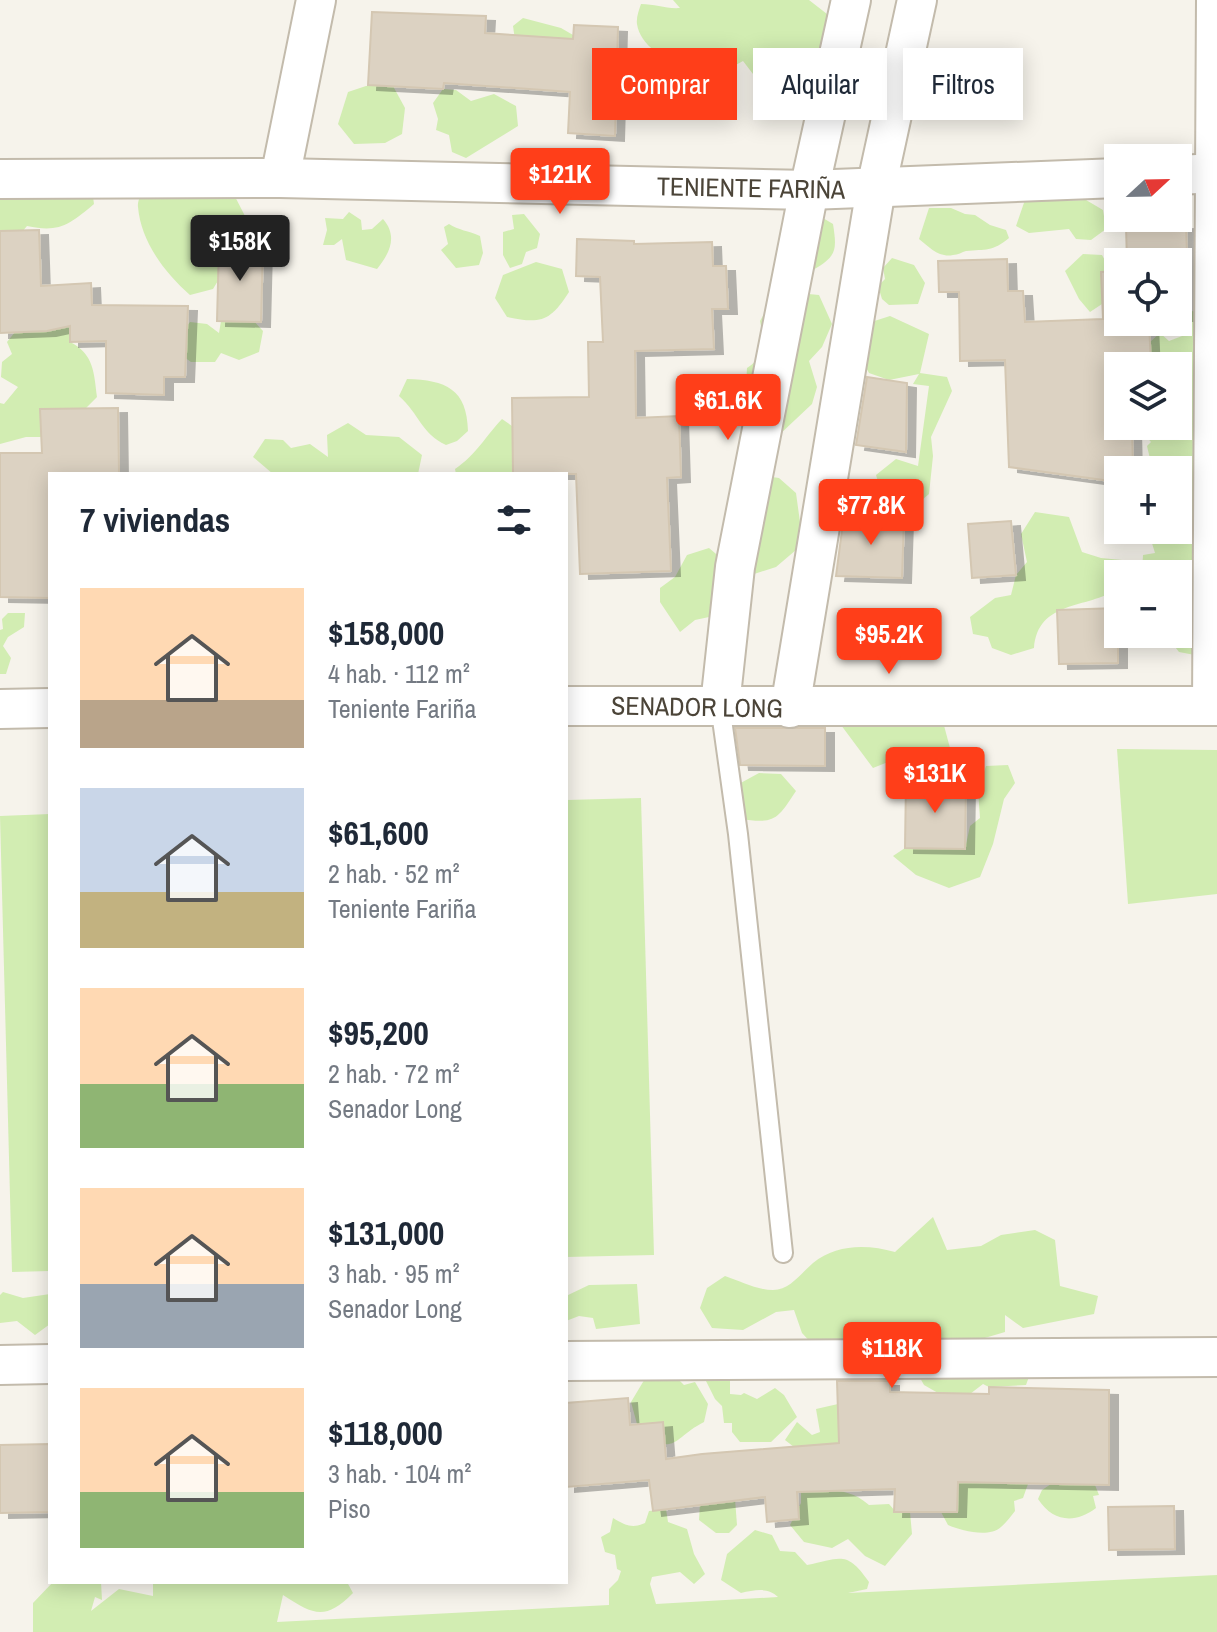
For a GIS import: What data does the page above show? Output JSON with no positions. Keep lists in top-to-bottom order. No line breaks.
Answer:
{"streets":{"street":["TENIENTE FARIÑA","SENADOR LONG"]},"north":"right","page":{"chip":["Comprar","Alquilar","Filtros"],"map_buttons":["+","−"],"price":["$121K","$158K","$61.6K","$77.8K","$95.2K","$131K","$118K"],"heading":"7 viviendas","list":[{"name":"$158,000","note":"4 hab. · 112 m² · Teniente Fariña"},{"name":"$61,600","note":"2 hab. · 52 m² · Teniente Fariña"},{"name":"$95,200","note":"2 hab. · 72 m² · Senador Long"},{"name":"$131,000","note":"3 hab. · 95 m² · Senador Long"},{"name":"$118,000","note":"3 hab. · 104 m² · Piso"}]}}
